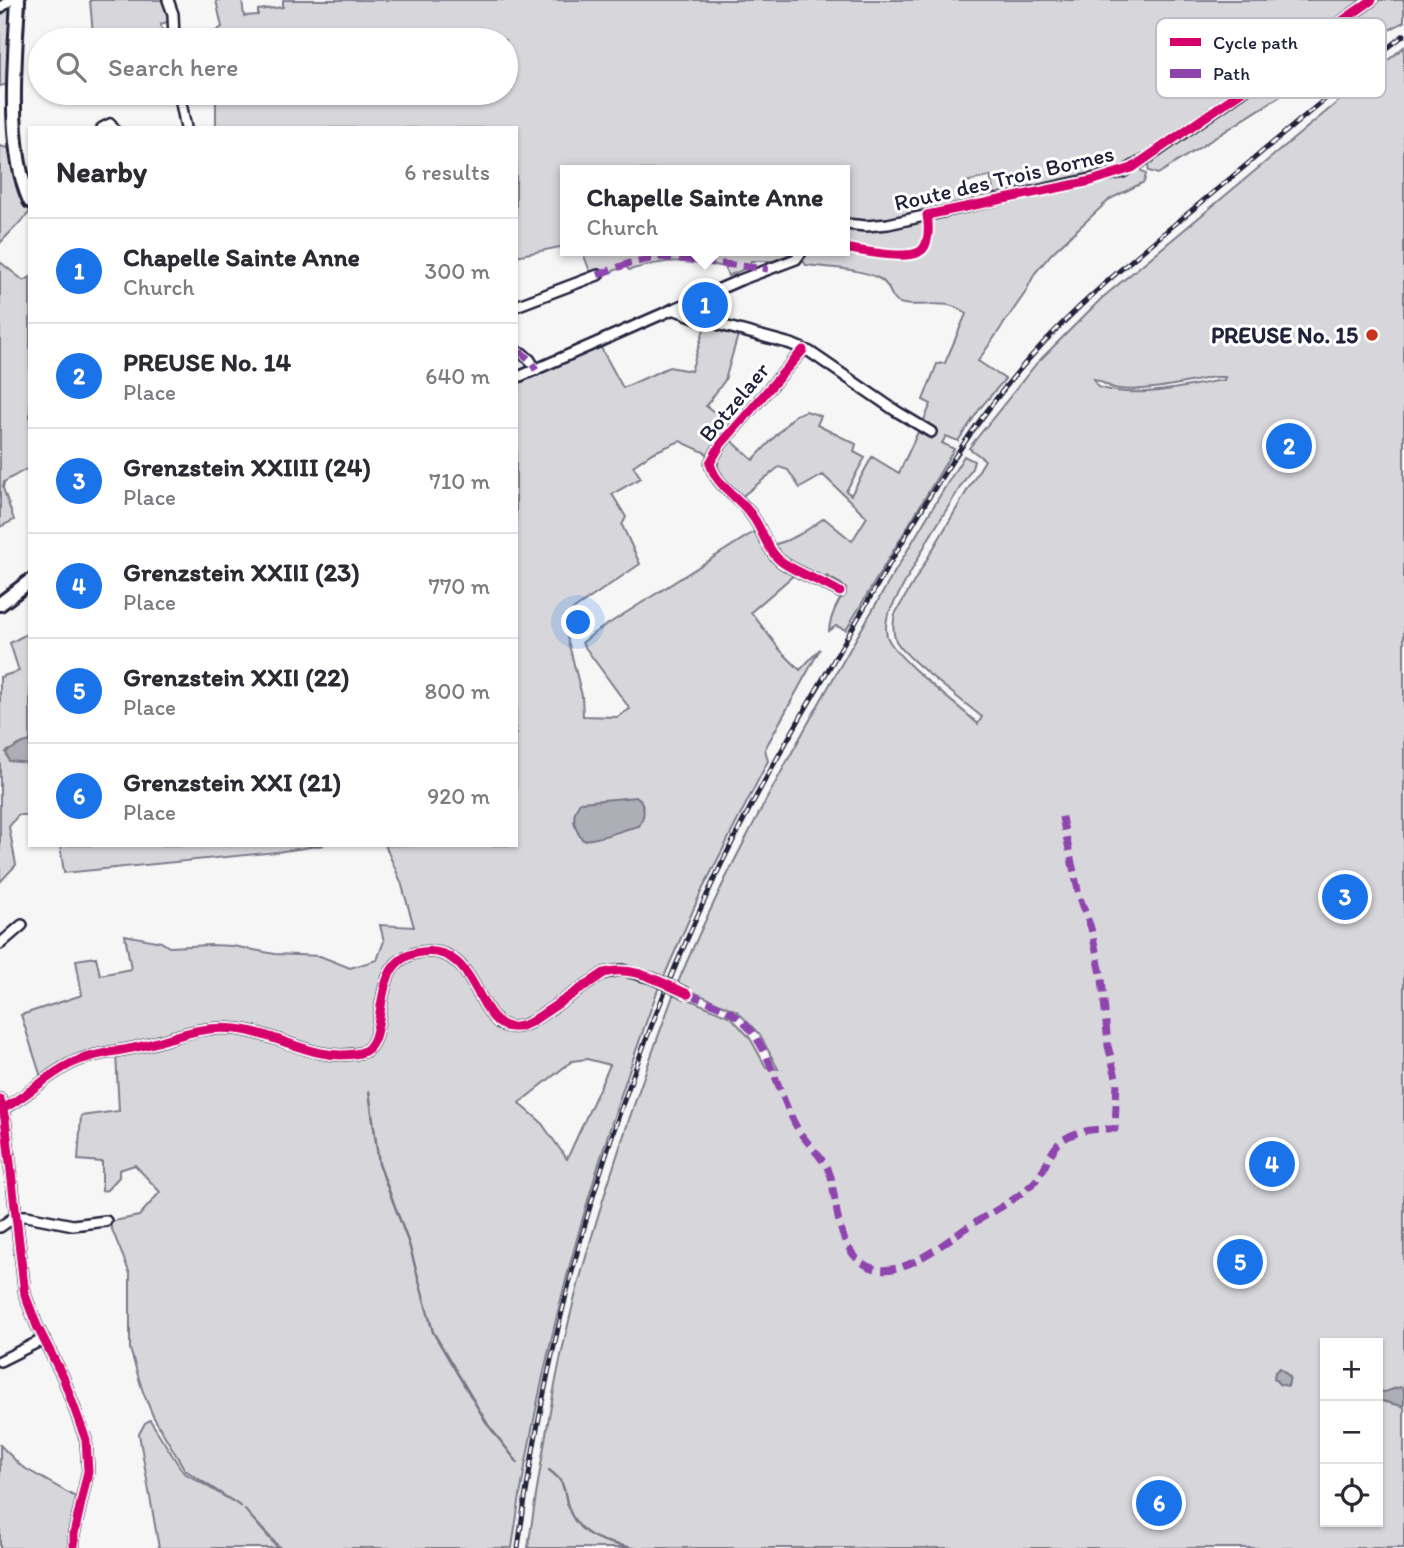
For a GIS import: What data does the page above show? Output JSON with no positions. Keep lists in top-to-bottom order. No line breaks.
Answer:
{"streets":{"street":["Route des Trois Bornes","Botzelaer"]},"places":["PREUSE No. 15"],"legend":["Cycle path","Path"],"page":{"search":"Search here","heading":["Nearby","6 results"],"popup":["Chapelle Sainte Anne","Church"],"list":[{"mark":"1","name":"Chapelle Sainte Anne","note":"Church","value":"300 m"},{"mark":"2","name":"PREUSE No. 14","note":"Place","value":"640 m"},{"mark":"3","name":"Grenzstein XXIIII (24)","note":"Place","value":"710 m"},{"mark":"4","name":"Grenzstein XXIII (23)","note":"Place","value":"770 m"},{"mark":"5","name":"Grenzstein XXII (22)","note":"Place","value":"800 m"},{"mark":"6","name":"Grenzstein XXI (21)","note":"Place","value":"920 m"}],"pins":["1","2","3","4","5","6"],"map_buttons":["+","−"]}}
